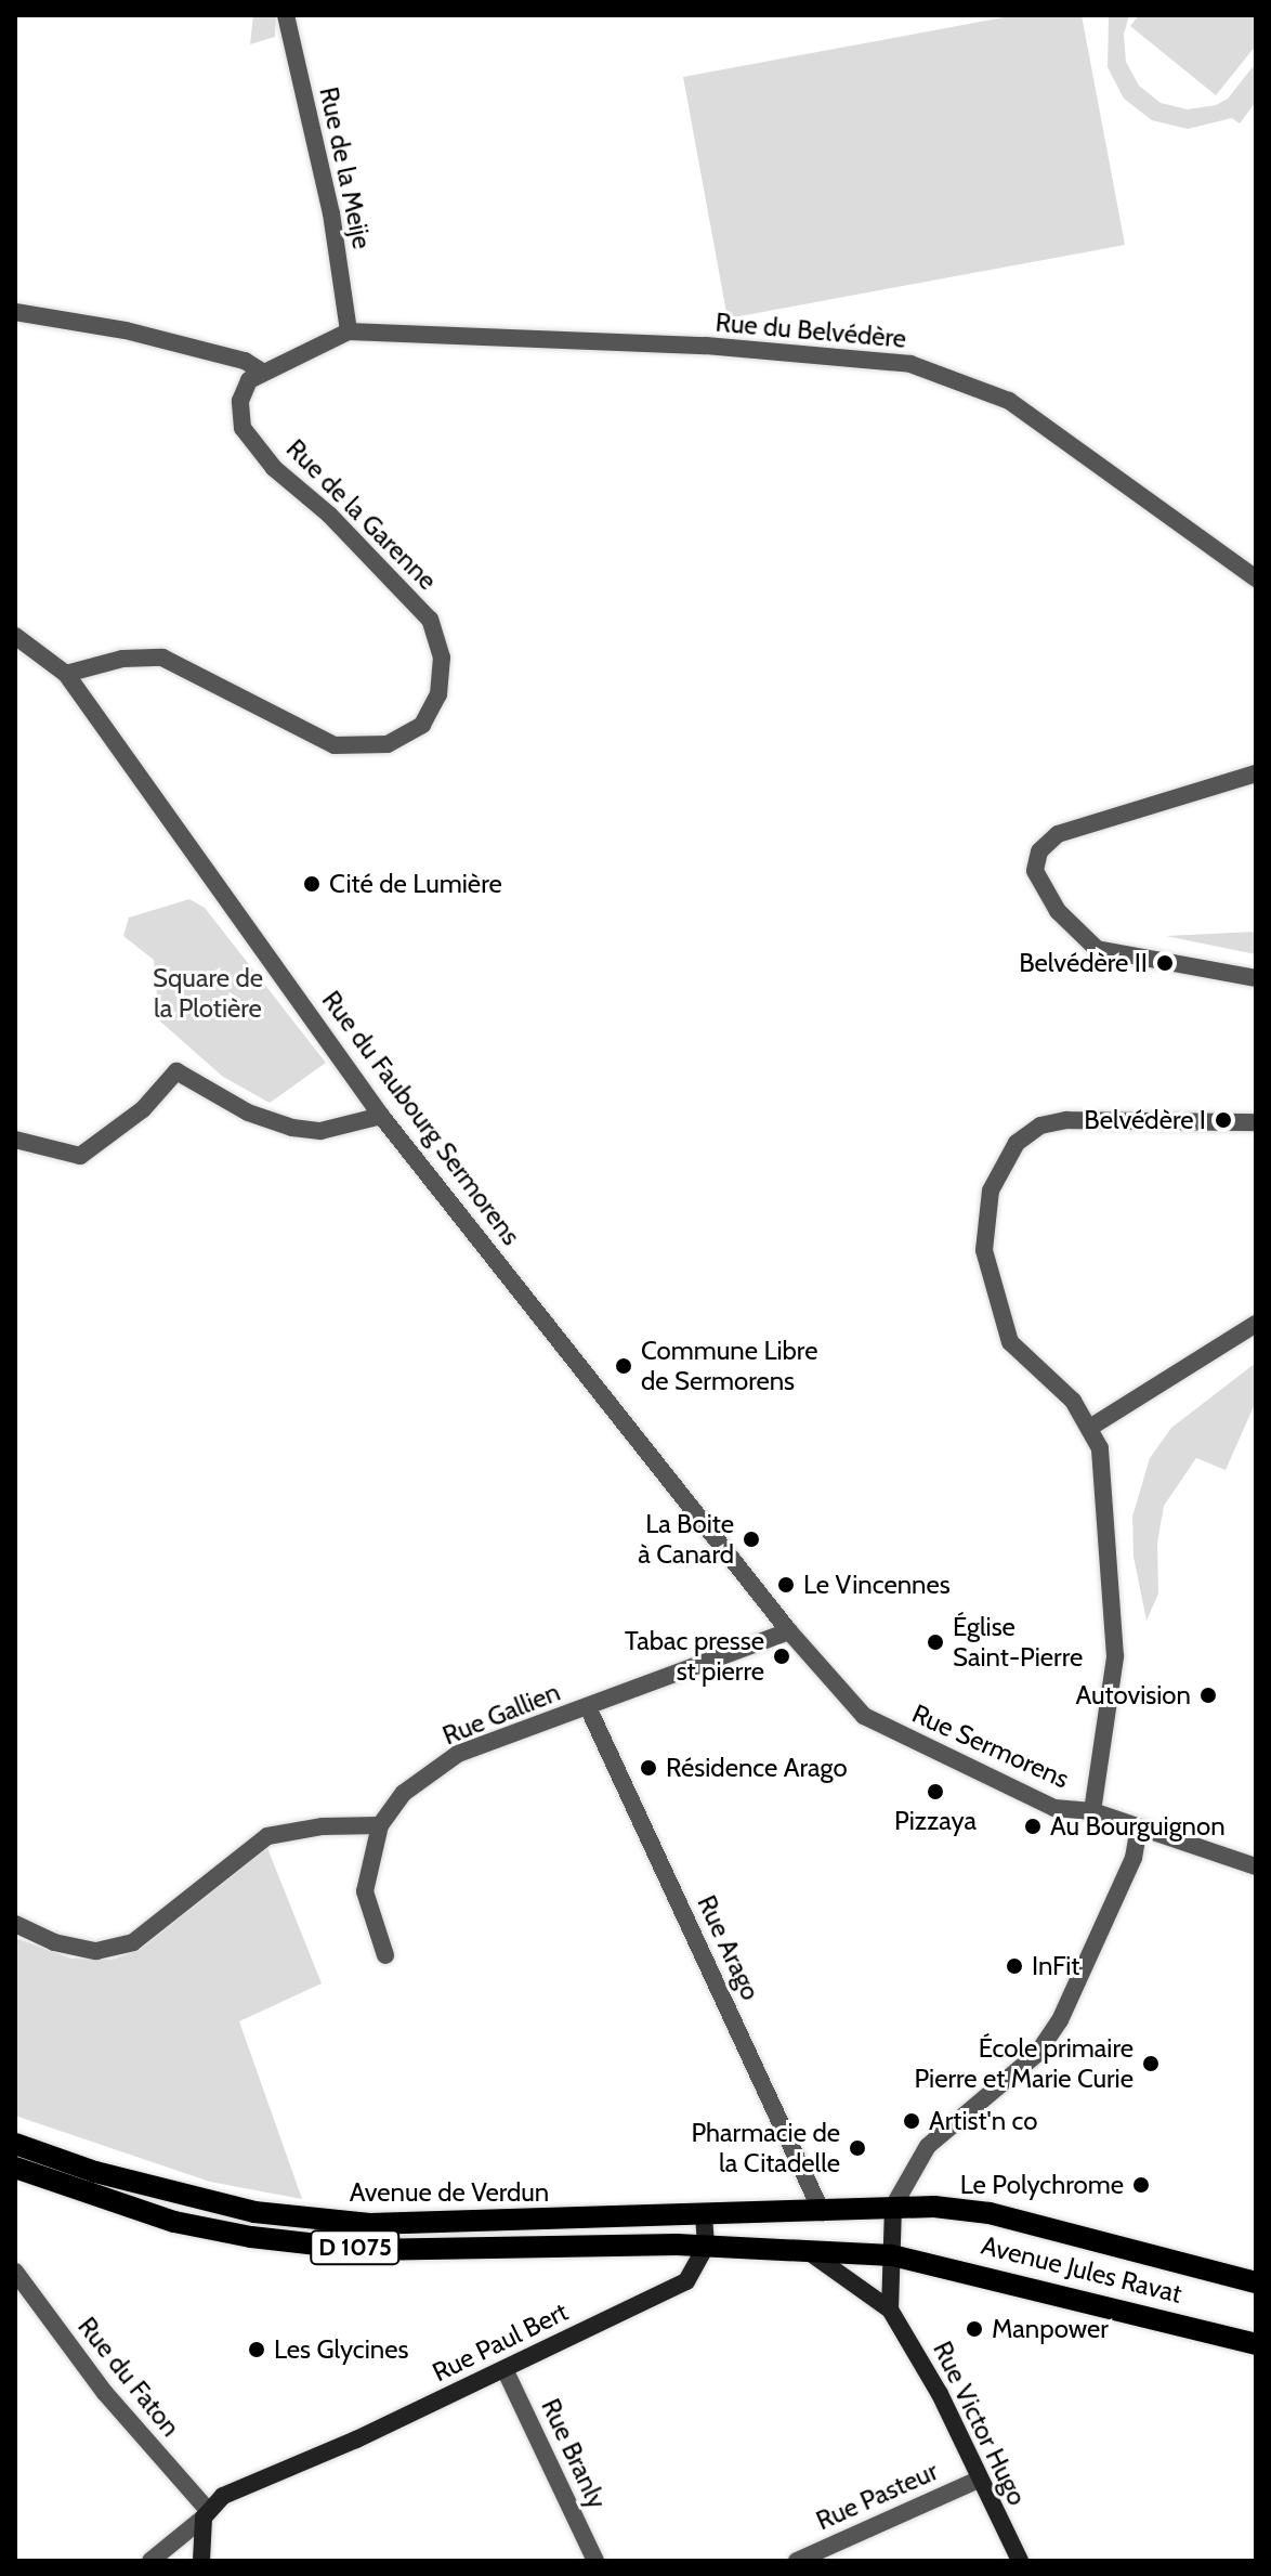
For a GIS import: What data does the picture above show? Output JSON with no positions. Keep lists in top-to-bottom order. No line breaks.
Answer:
{"streets":{"main road":["Avenue de Verdun","D 1075","Avenue Jules Ravat","Rue Paul Bert","Rue Victor Hugo"],"street":["Rue de la Meije","Rue du Belvédère","Rue de la Garenne","Rue du Faubourg Sermorens","Rue Gallien","Rue Sermorens","Rue Arago","Rue du Faton","Rue Branly","Rue Pasteur"]},"crossings":[["Rue de la Meije","Rue du Belvédère"],["Rue de la Garenne","Rue du Faubourg Sermorens"],["Rue du Faubourg Sermorens","Rue Gallien"],["Rue du Faubourg Sermorens","Rue Sermorens"],["Rue Gallien","Rue Sermorens"],["Rue Gallien","Rue Arago"],["Rue Arago","Avenue de Verdun"],["Avenue de Verdun","Avenue Jules Ravat"],["D 1075","Rue Paul Bert"],["Rue Paul Bert","Rue du Faton"],["Rue Paul Bert","Rue Branly"],["Rue Victor Hugo","Rue Pasteur"]],"parks":["Square de la Plotière"],"places":["Cité de Lumière","Belvédère II","Belvédère I","Commune Libre de Sermorens","La Boite à Canard","Le Vincennes","Église Saint-Pierre","Tabac presse st pierre","Autovision","Résidence Arago","Pizzaya","Au Bourguignon","InFit","École primaire Pierre et Marie Curie","Artist'n co","Pharmacie de la Citadelle","Le Polychrome","Manpower","Les Glycines"]}
